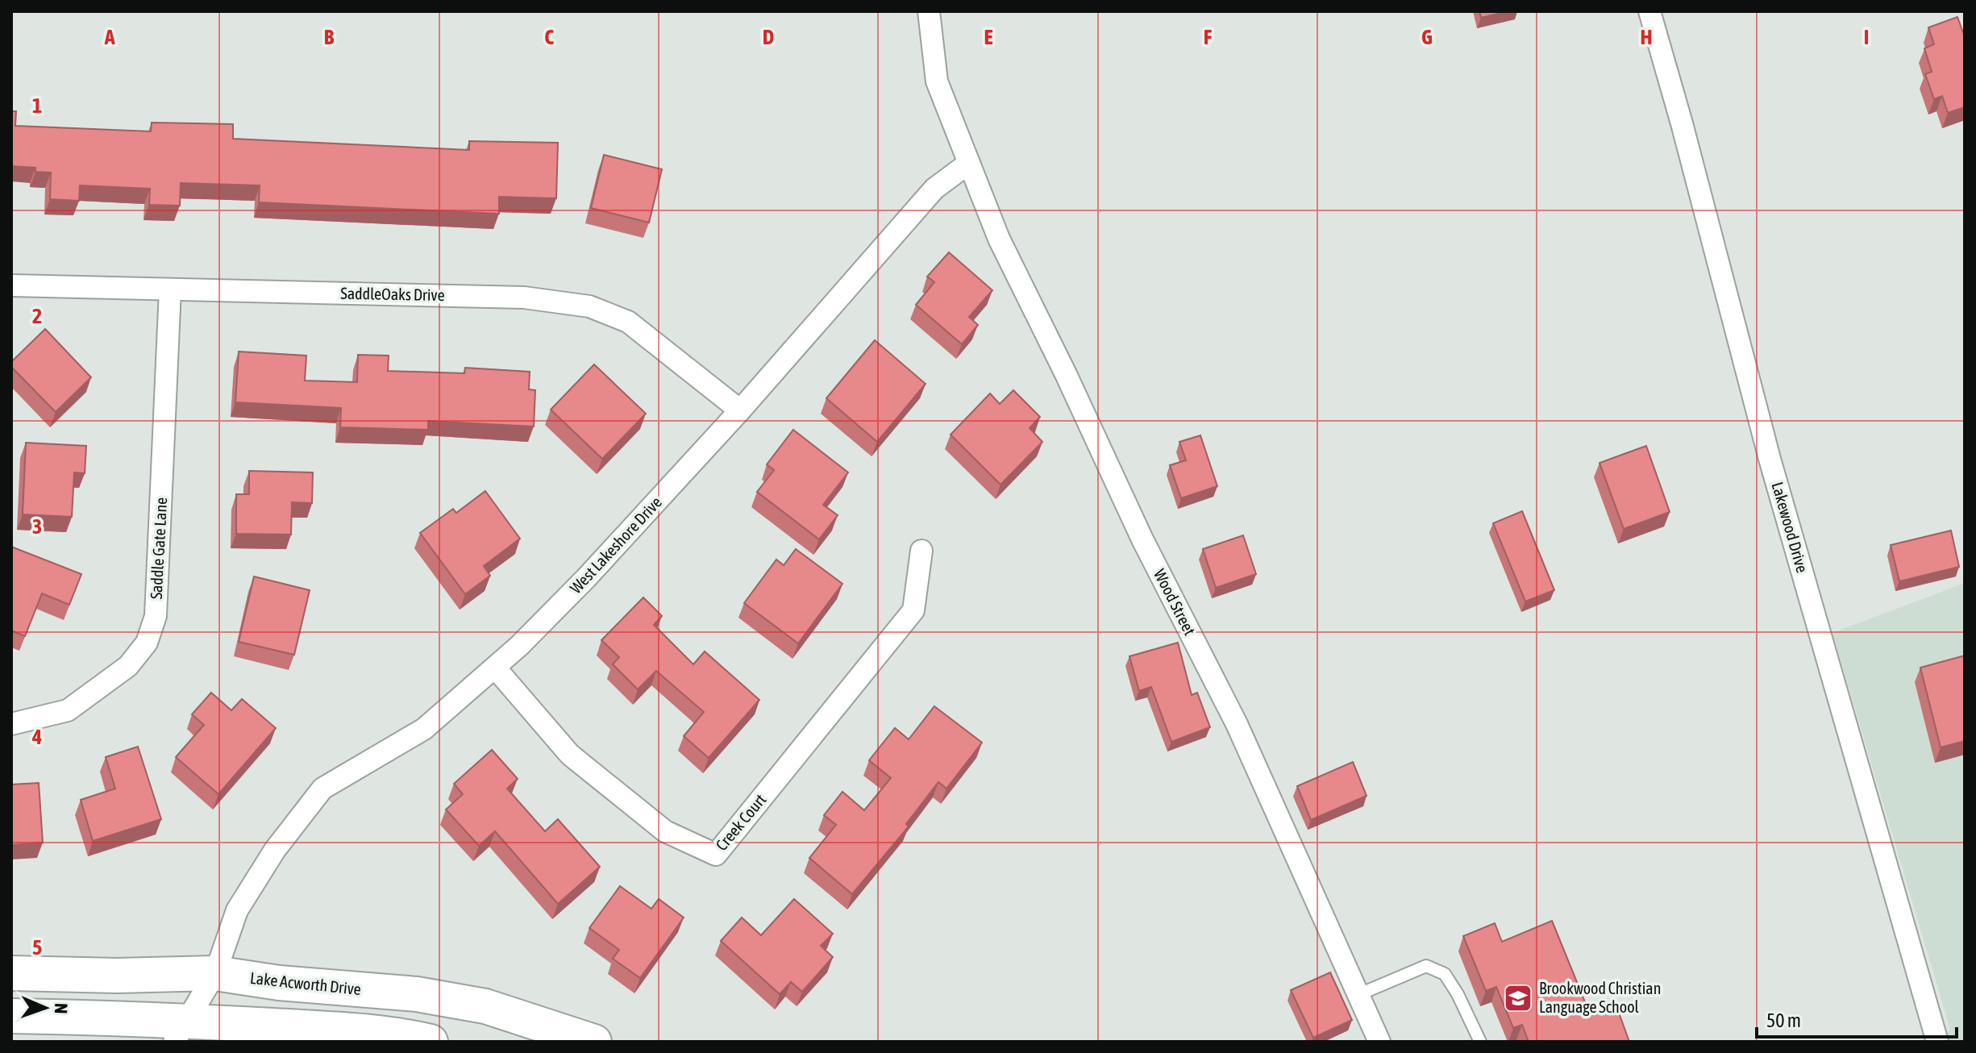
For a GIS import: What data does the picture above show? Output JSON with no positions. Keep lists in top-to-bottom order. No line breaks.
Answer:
{"streets":{"main road":["Lake Acworth Drive"],"street":["SaddleOaks Drive","Lakewood Drive","West Lakeshore Drive","Saddle Gate Lane","Wood Street","Creek Court"]},"crossings":[["SaddleOaks Drive","West Lakeshore Drive"],["SaddleOaks Drive","Saddle Gate Lane"],["West Lakeshore Drive","Wood Street"],["West Lakeshore Drive","Creek Court"],["West Lakeshore Drive","Lake Acworth Drive"]],"places":{"school or university":["Brookwood Christian Language School"]},"scale_bar":"50 m","north":"right","grid":{"columns":["A","B","C","D","E","F","G","H","I"],"rows":["1","2","3","4","5"]}}
